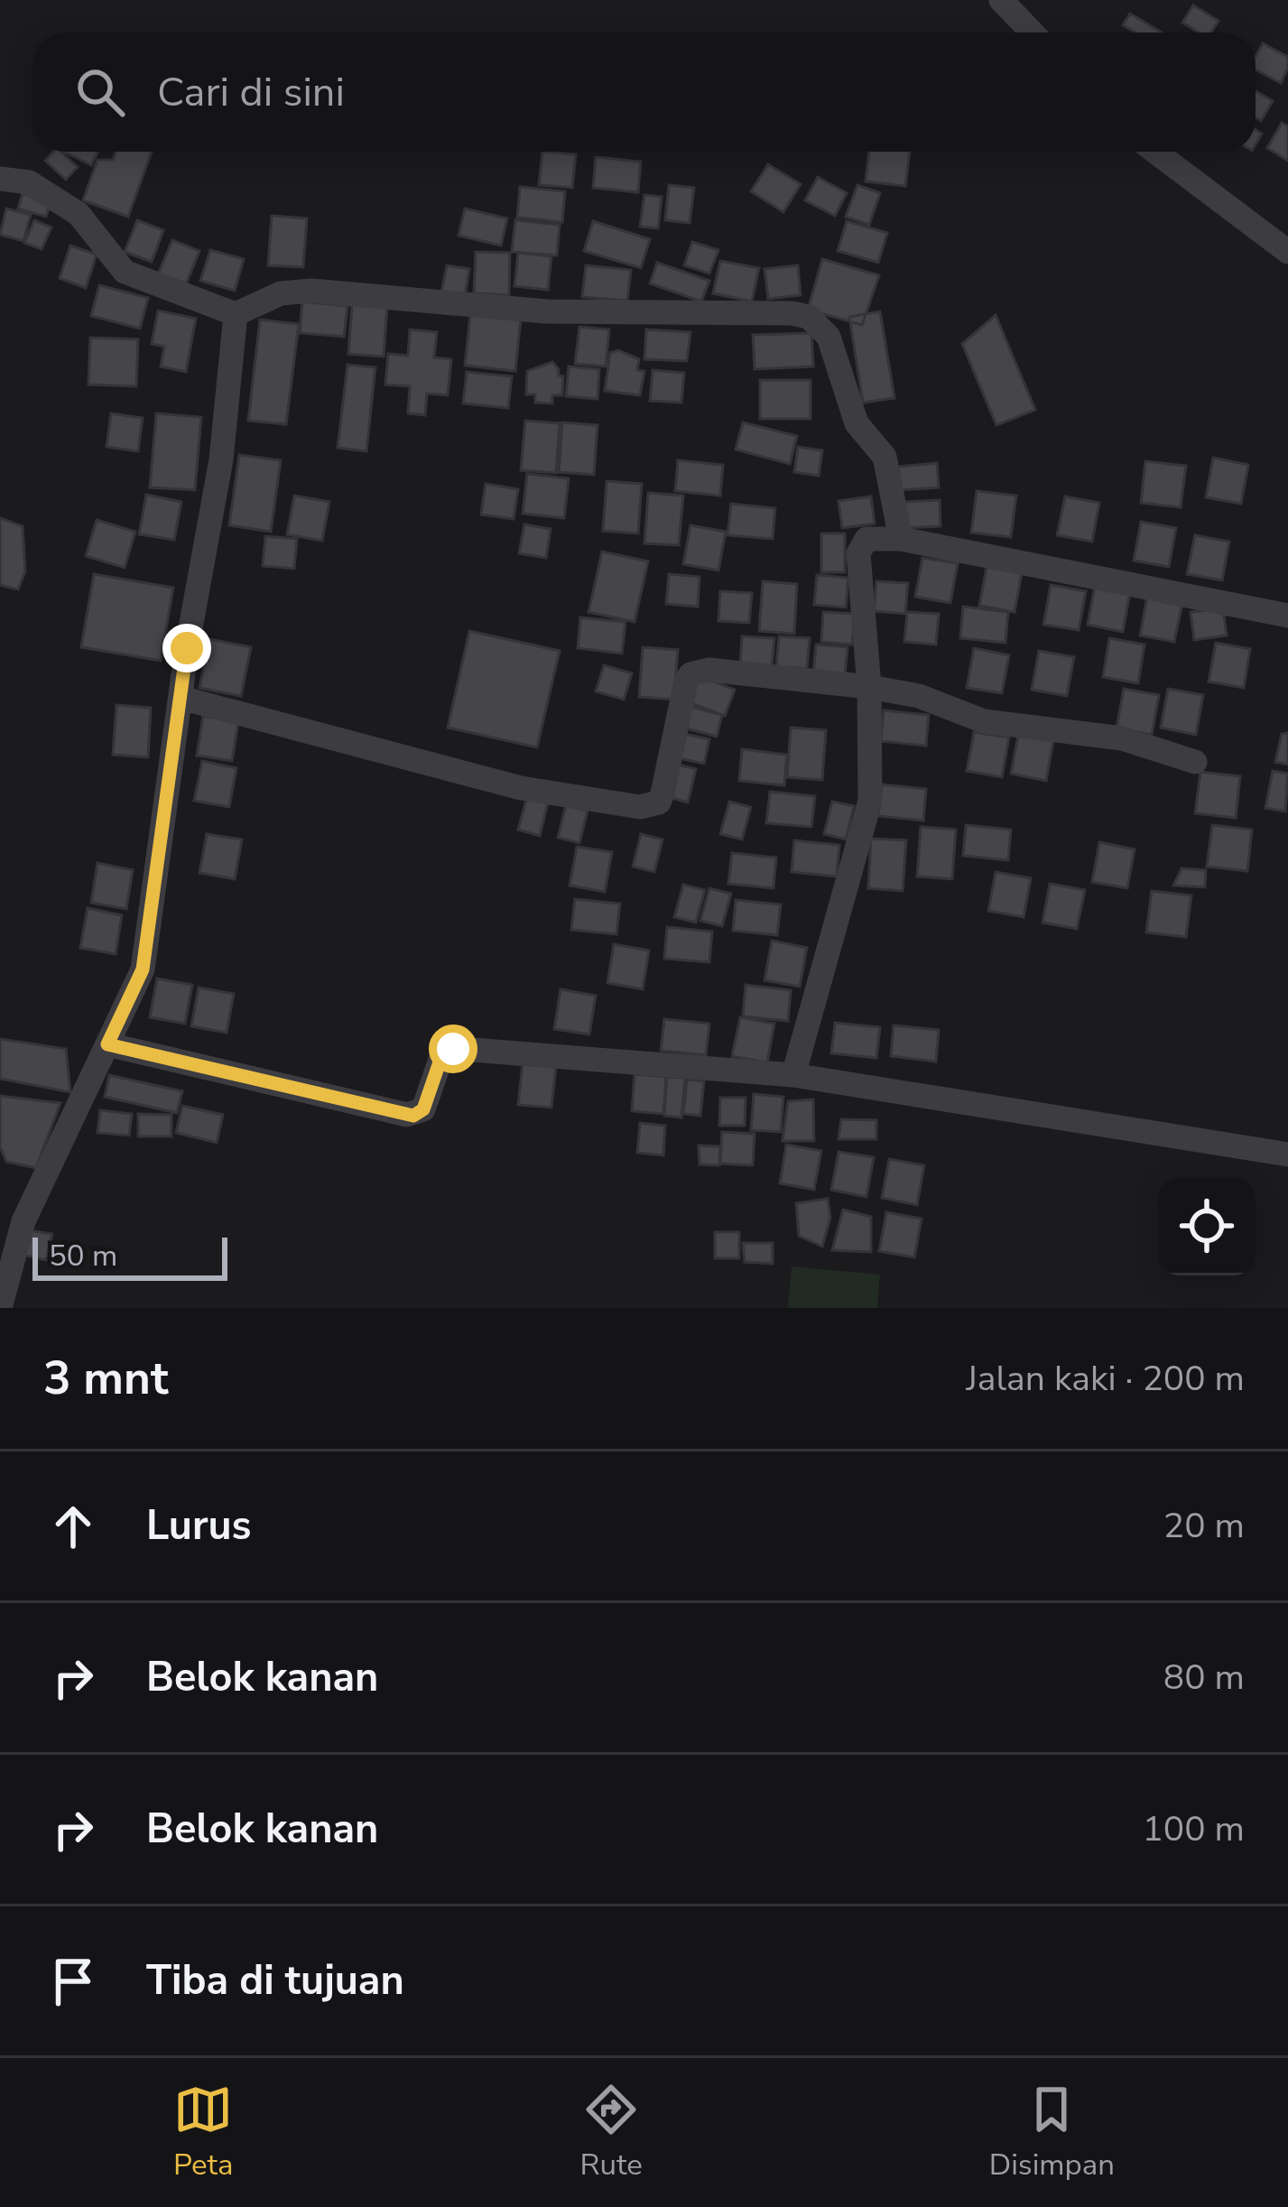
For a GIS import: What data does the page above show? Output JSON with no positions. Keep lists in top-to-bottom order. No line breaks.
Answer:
{"scale_bar":"50 m","page":{"search":"Cari di sini","scale":"50 m","heading":["3 mnt","Jalan kaki · 200 m"],"list":[["Lurus","20 m"],["Belok kanan","80 m"],["Belok kanan","100 m"],"Tiba di tujuan"],"nav":["Peta","Rute","Disimpan"]}}
